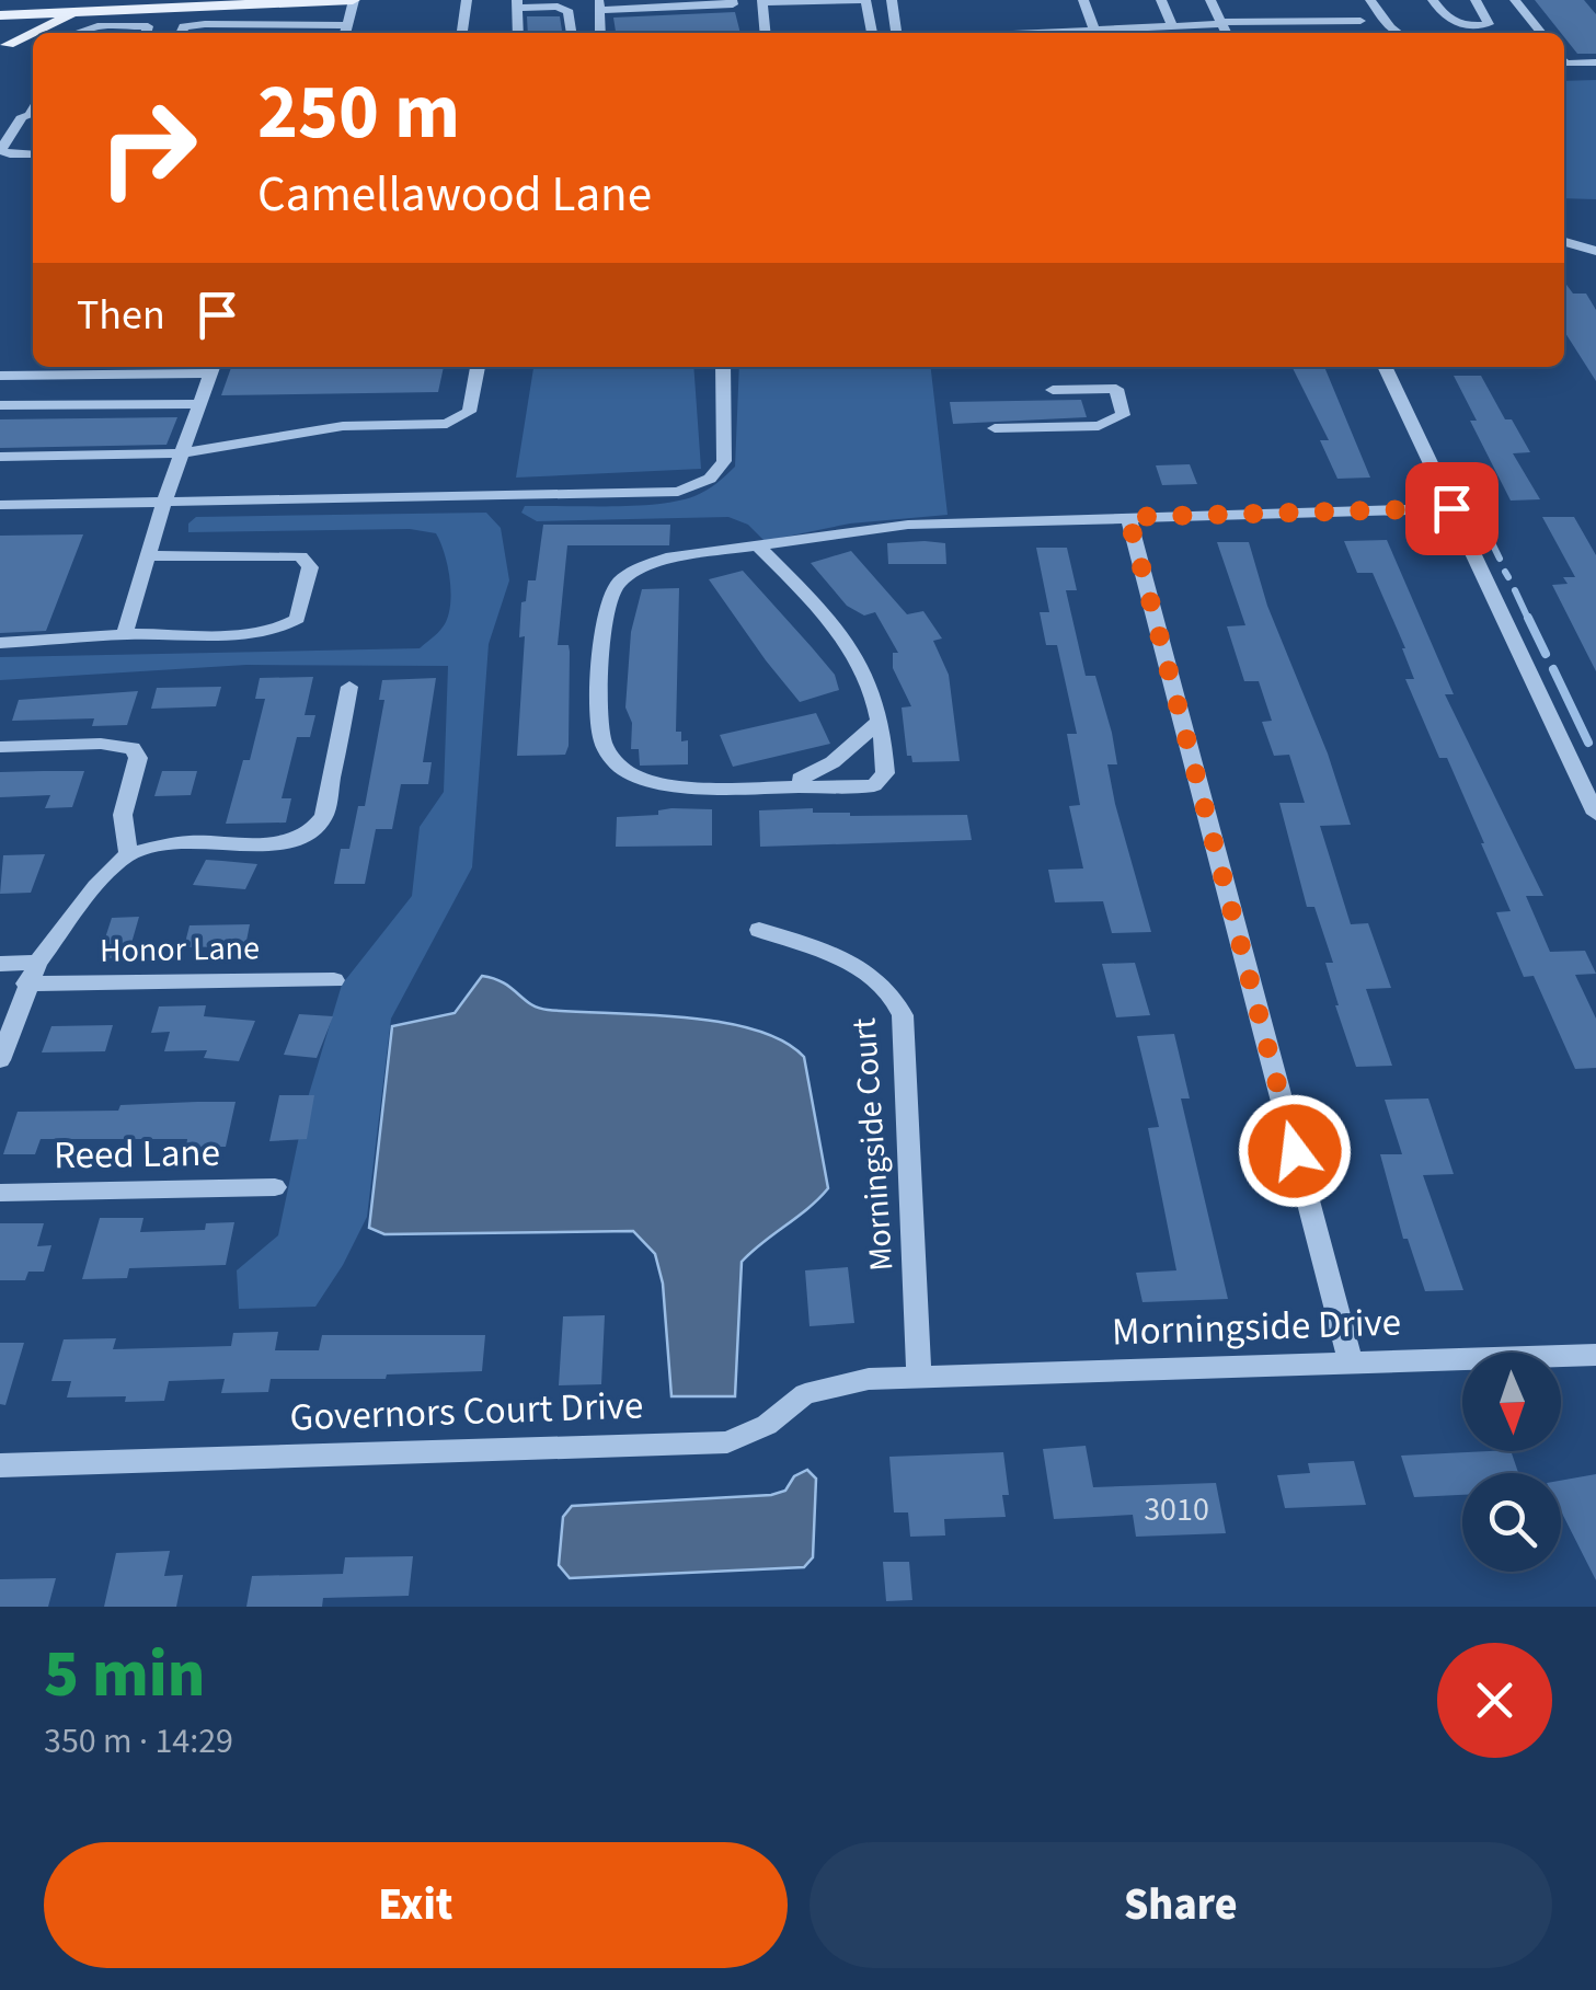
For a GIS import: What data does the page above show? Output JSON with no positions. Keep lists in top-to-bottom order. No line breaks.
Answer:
{"streets":{"street":["Honor Lane","Morningside Court","Reed Lane","Morningside Drive","Governors Court Drive"]},"crossings":[["Morningside Court","Morningside Drive"],["Morningside Court","Governors Court Drive"],["Morningside Drive","Governors Court Drive"]],"house_numbers":["3010"],"north":"bottom","page":{"turn":["250 m","Camellawood Lane"],"then":"Then","heading":["5 min","350 m · 14:29"],"buttons":["Exit","Share"]}}
